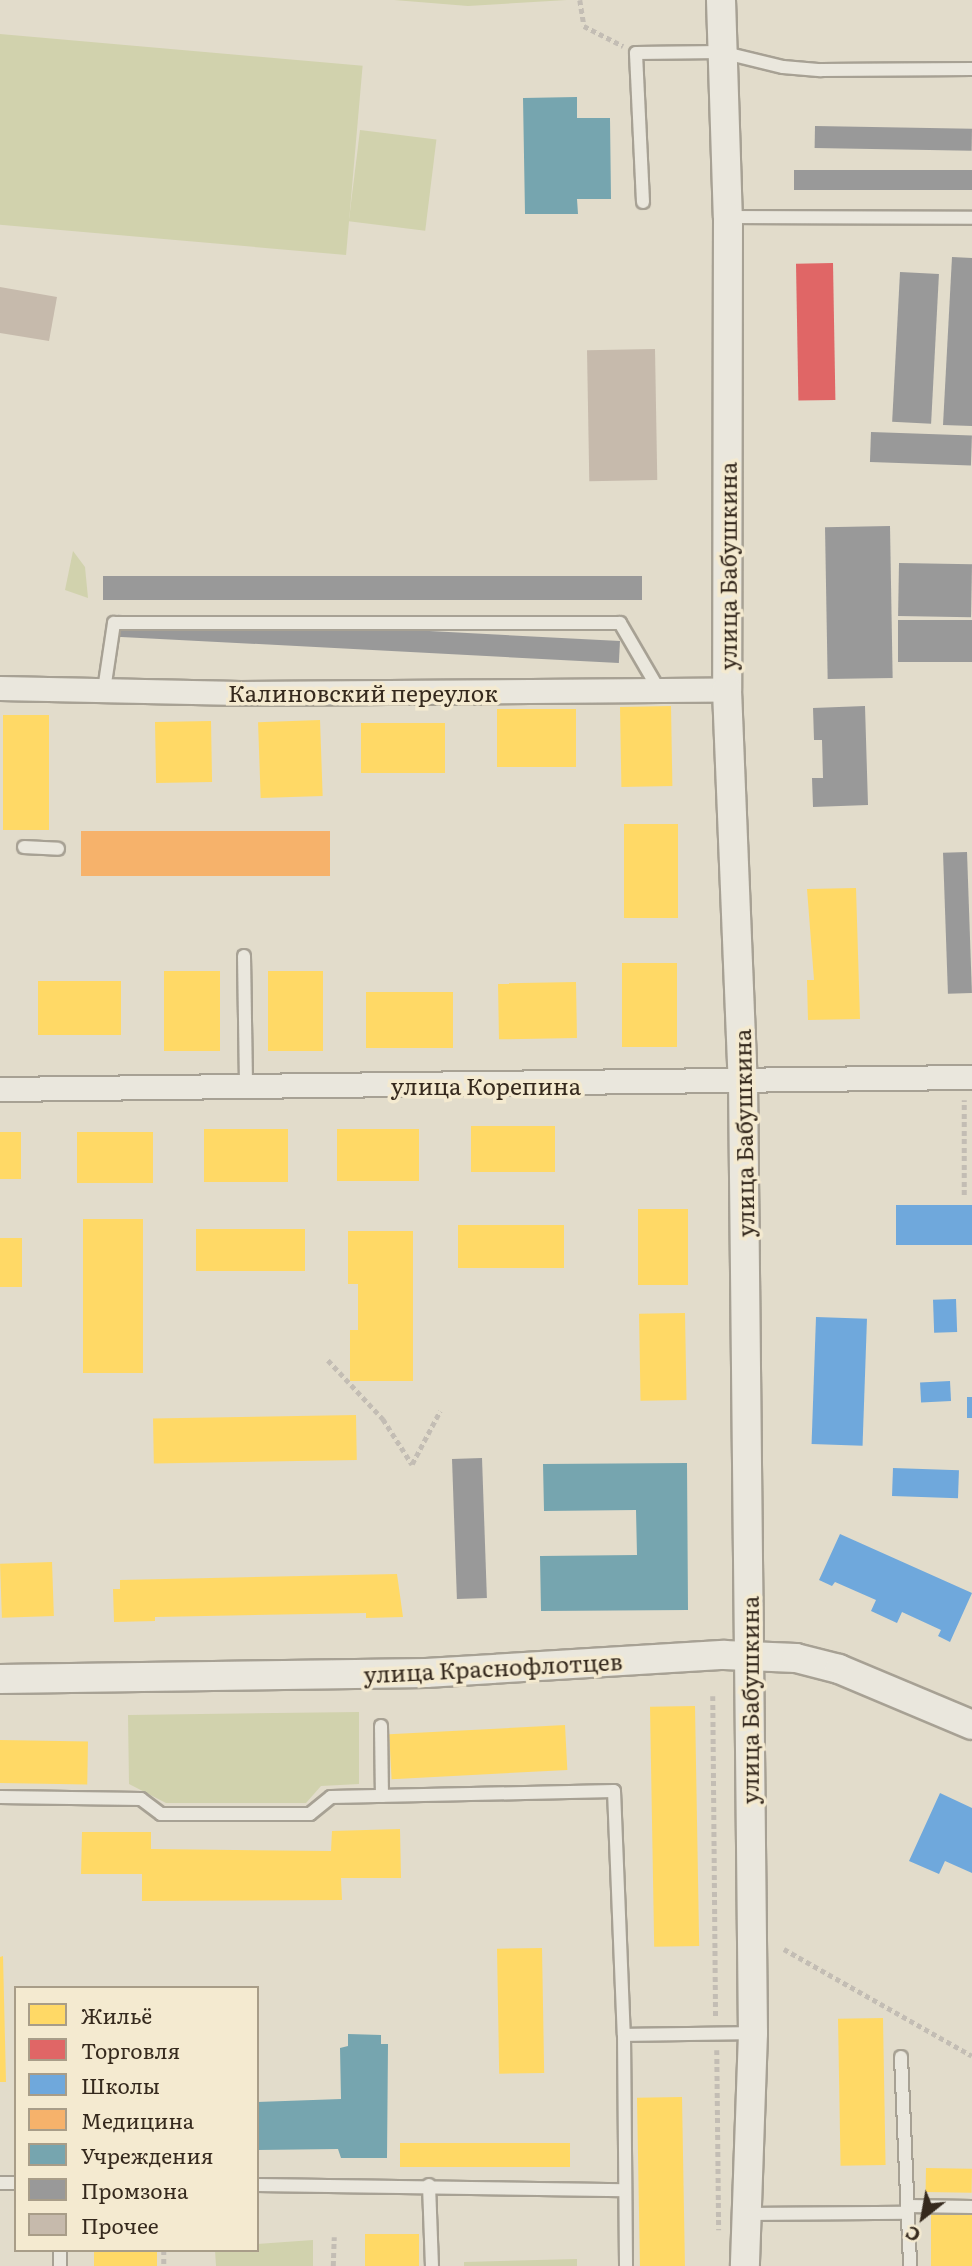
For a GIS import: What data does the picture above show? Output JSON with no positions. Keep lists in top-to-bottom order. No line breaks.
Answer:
{"streets":{"street":["улица Бабушкина","Калиновский переулок","улица Корепина","улица Краснофлотцев"]},"crossings":[["улица Бабушкина","Калиновский переулок"],["улица Бабушкина","улица Корепина"],["улица Бабушкина","улица Краснофлотцев"]],"legend":["Жильё","Торговля","Школы","Медицина","Учреждения","Промзона","Прочее"],"north":"bottom left"}
